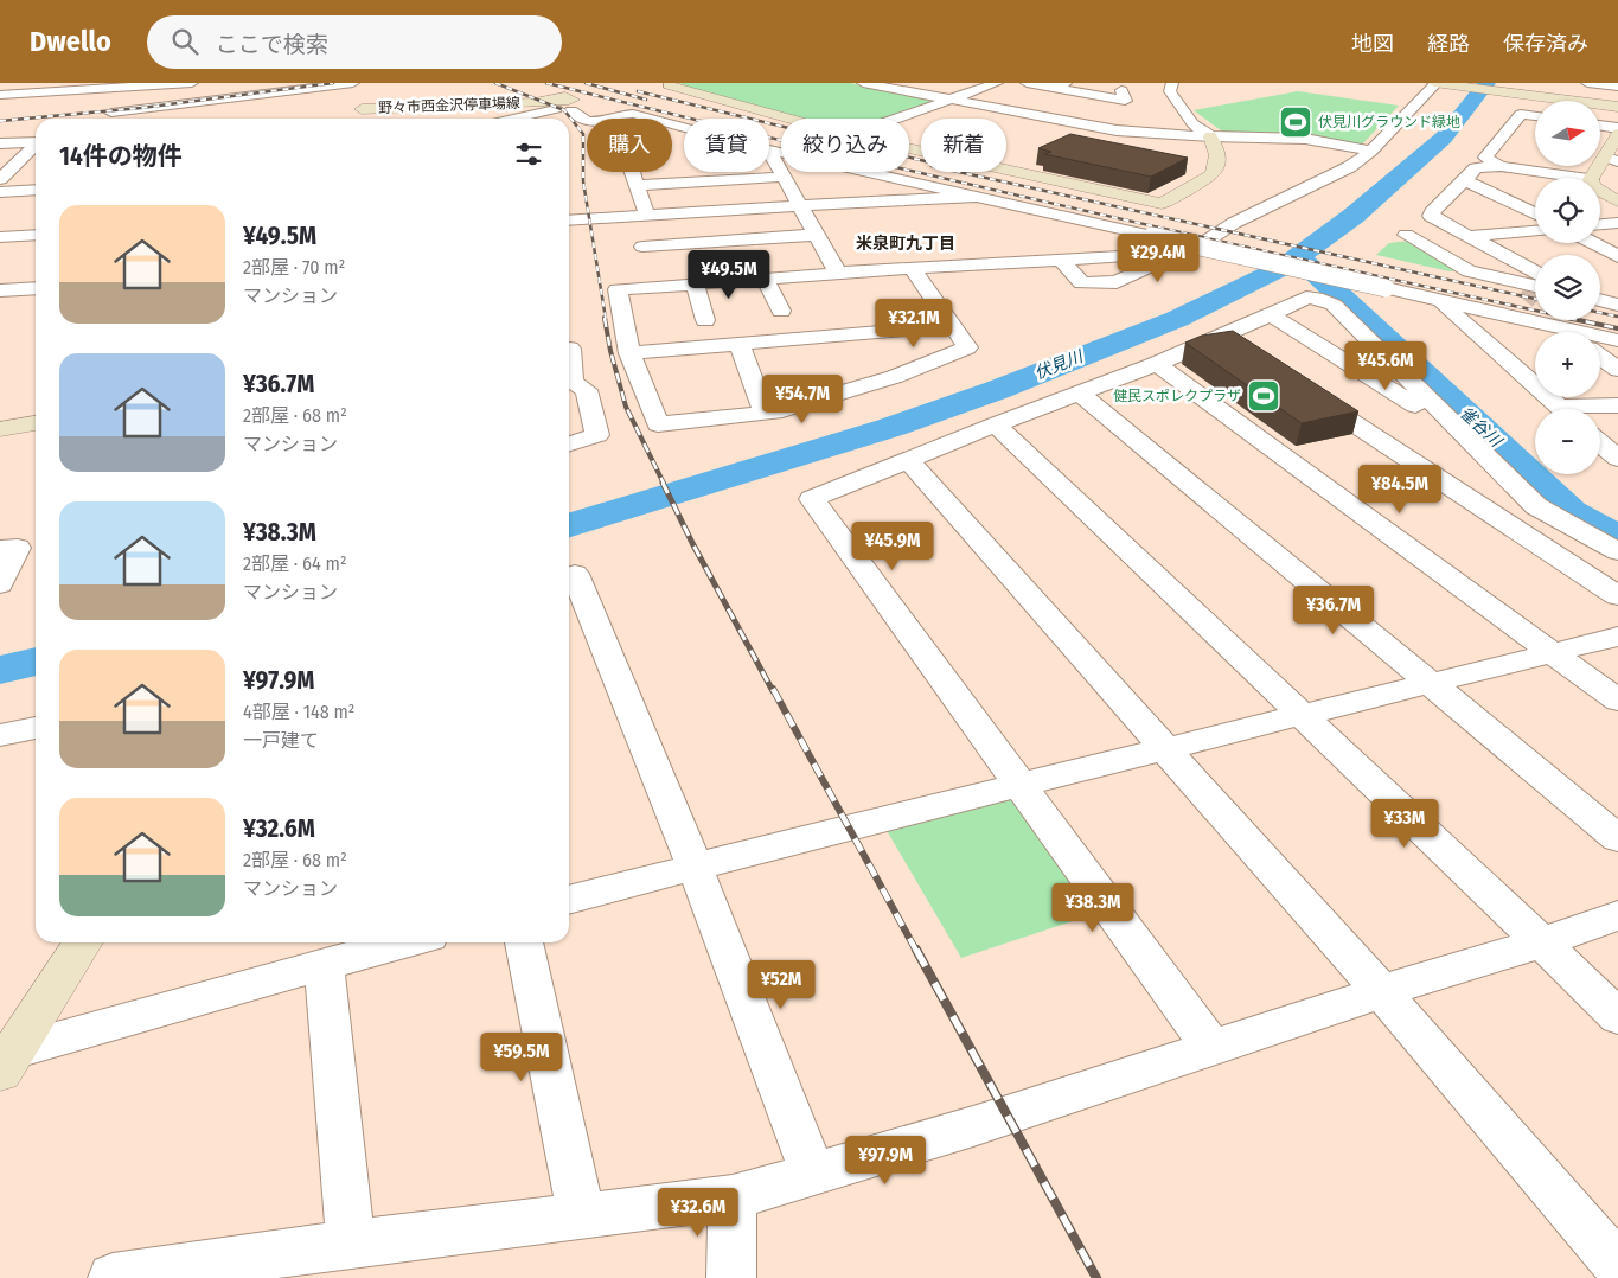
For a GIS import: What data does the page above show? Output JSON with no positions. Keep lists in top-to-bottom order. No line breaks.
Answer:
{"streets":{"street":["野々市西金沢停車場線"]},"districts":["米泉町九丁目"],"water":["伏見川","雀谷川"],"places":{"sports":["伏見川グラウンド緑地","健民スポレクプラザ"]},"north":"right","page":{"header":"Dwello","search":"ここで検索","nav":["地図","経路","保存済み"],"map_buttons":["+","−"],"chip":["購入","賃貸","絞り込み","新着"],"heading":"14件の物件","list":[{"name":"¥49.5M","note":"2部屋 · 70 m² · マンション"},{"name":"¥36.7M","note":"2部屋 · 68 m² · マンション"},{"name":"¥38.3M","note":"2部屋 · 64 m² · マンション"},{"name":"¥97.9M","note":"4部屋 · 148 m² · 一戸建て"},{"name":"¥32.6M","note":"2部屋 · 68 m² · マンション"}],"price":["¥29.4M","¥49.5M","¥32.1M","¥45.6M","¥54.7M","¥84.5M","¥45.9M","¥36.7M","¥33M","¥38.3M","¥52M","¥59.5M","¥97.9M","¥32.6M"]}}
